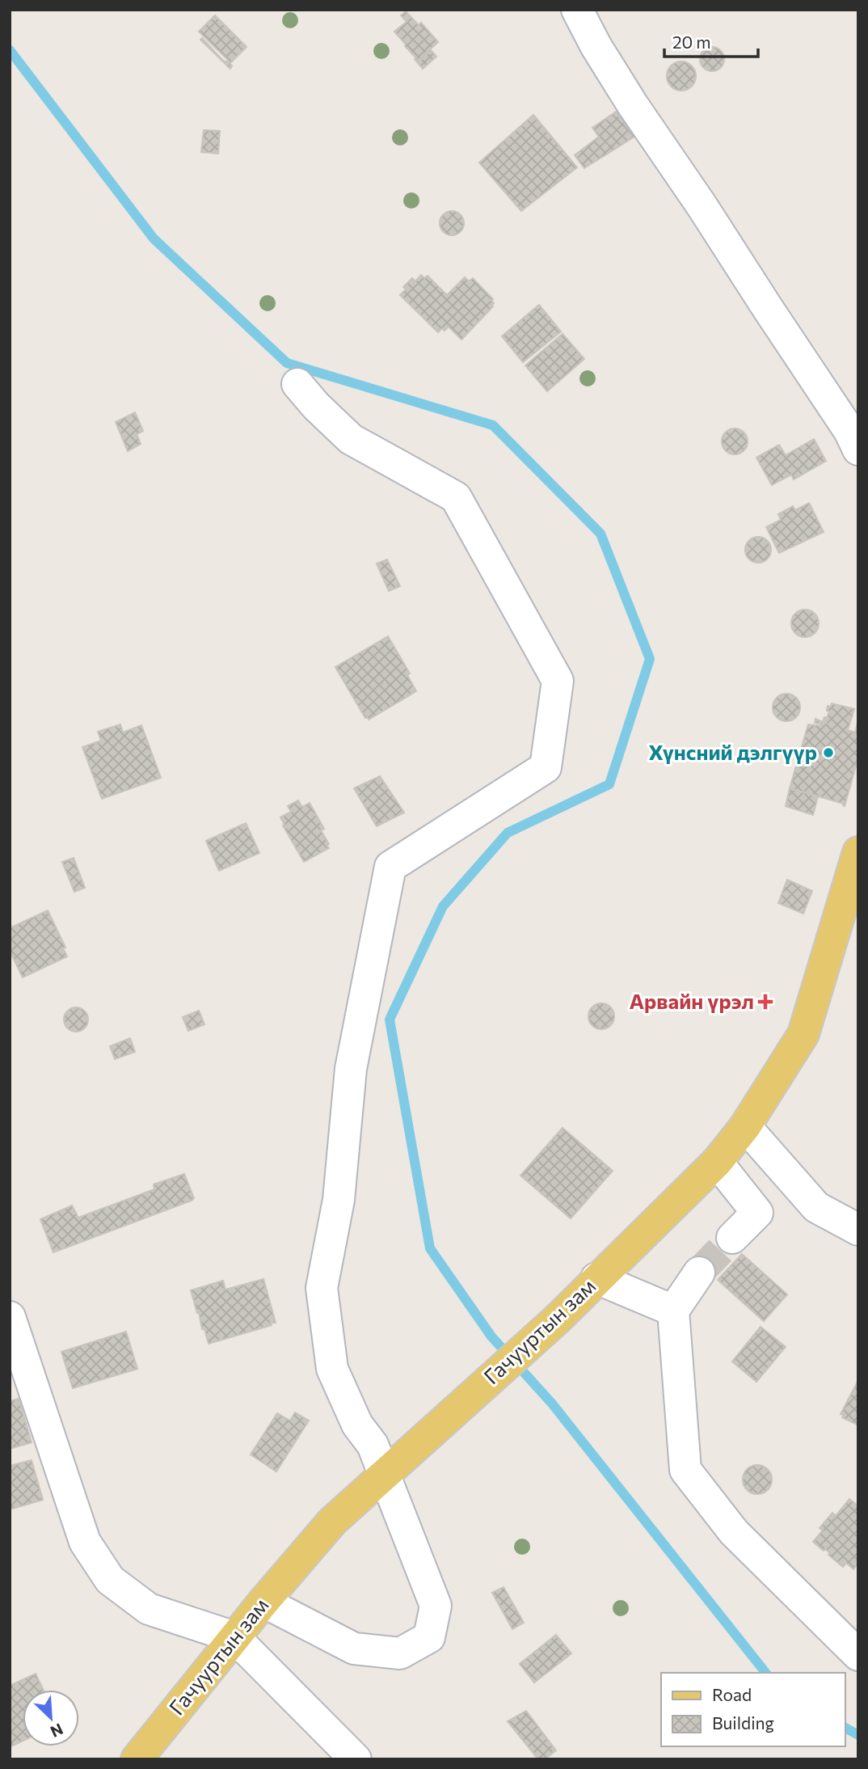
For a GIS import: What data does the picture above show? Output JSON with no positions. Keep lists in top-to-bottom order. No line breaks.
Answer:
{"streets":{"main road":["Гачууртын зам"]},"places":{"other":["Хүнсний дэлгүүр"],"health":["Арвайн үрэл"]},"legend":["Road","Building"],"scale_bar":"20 m","north":"bottom right"}
